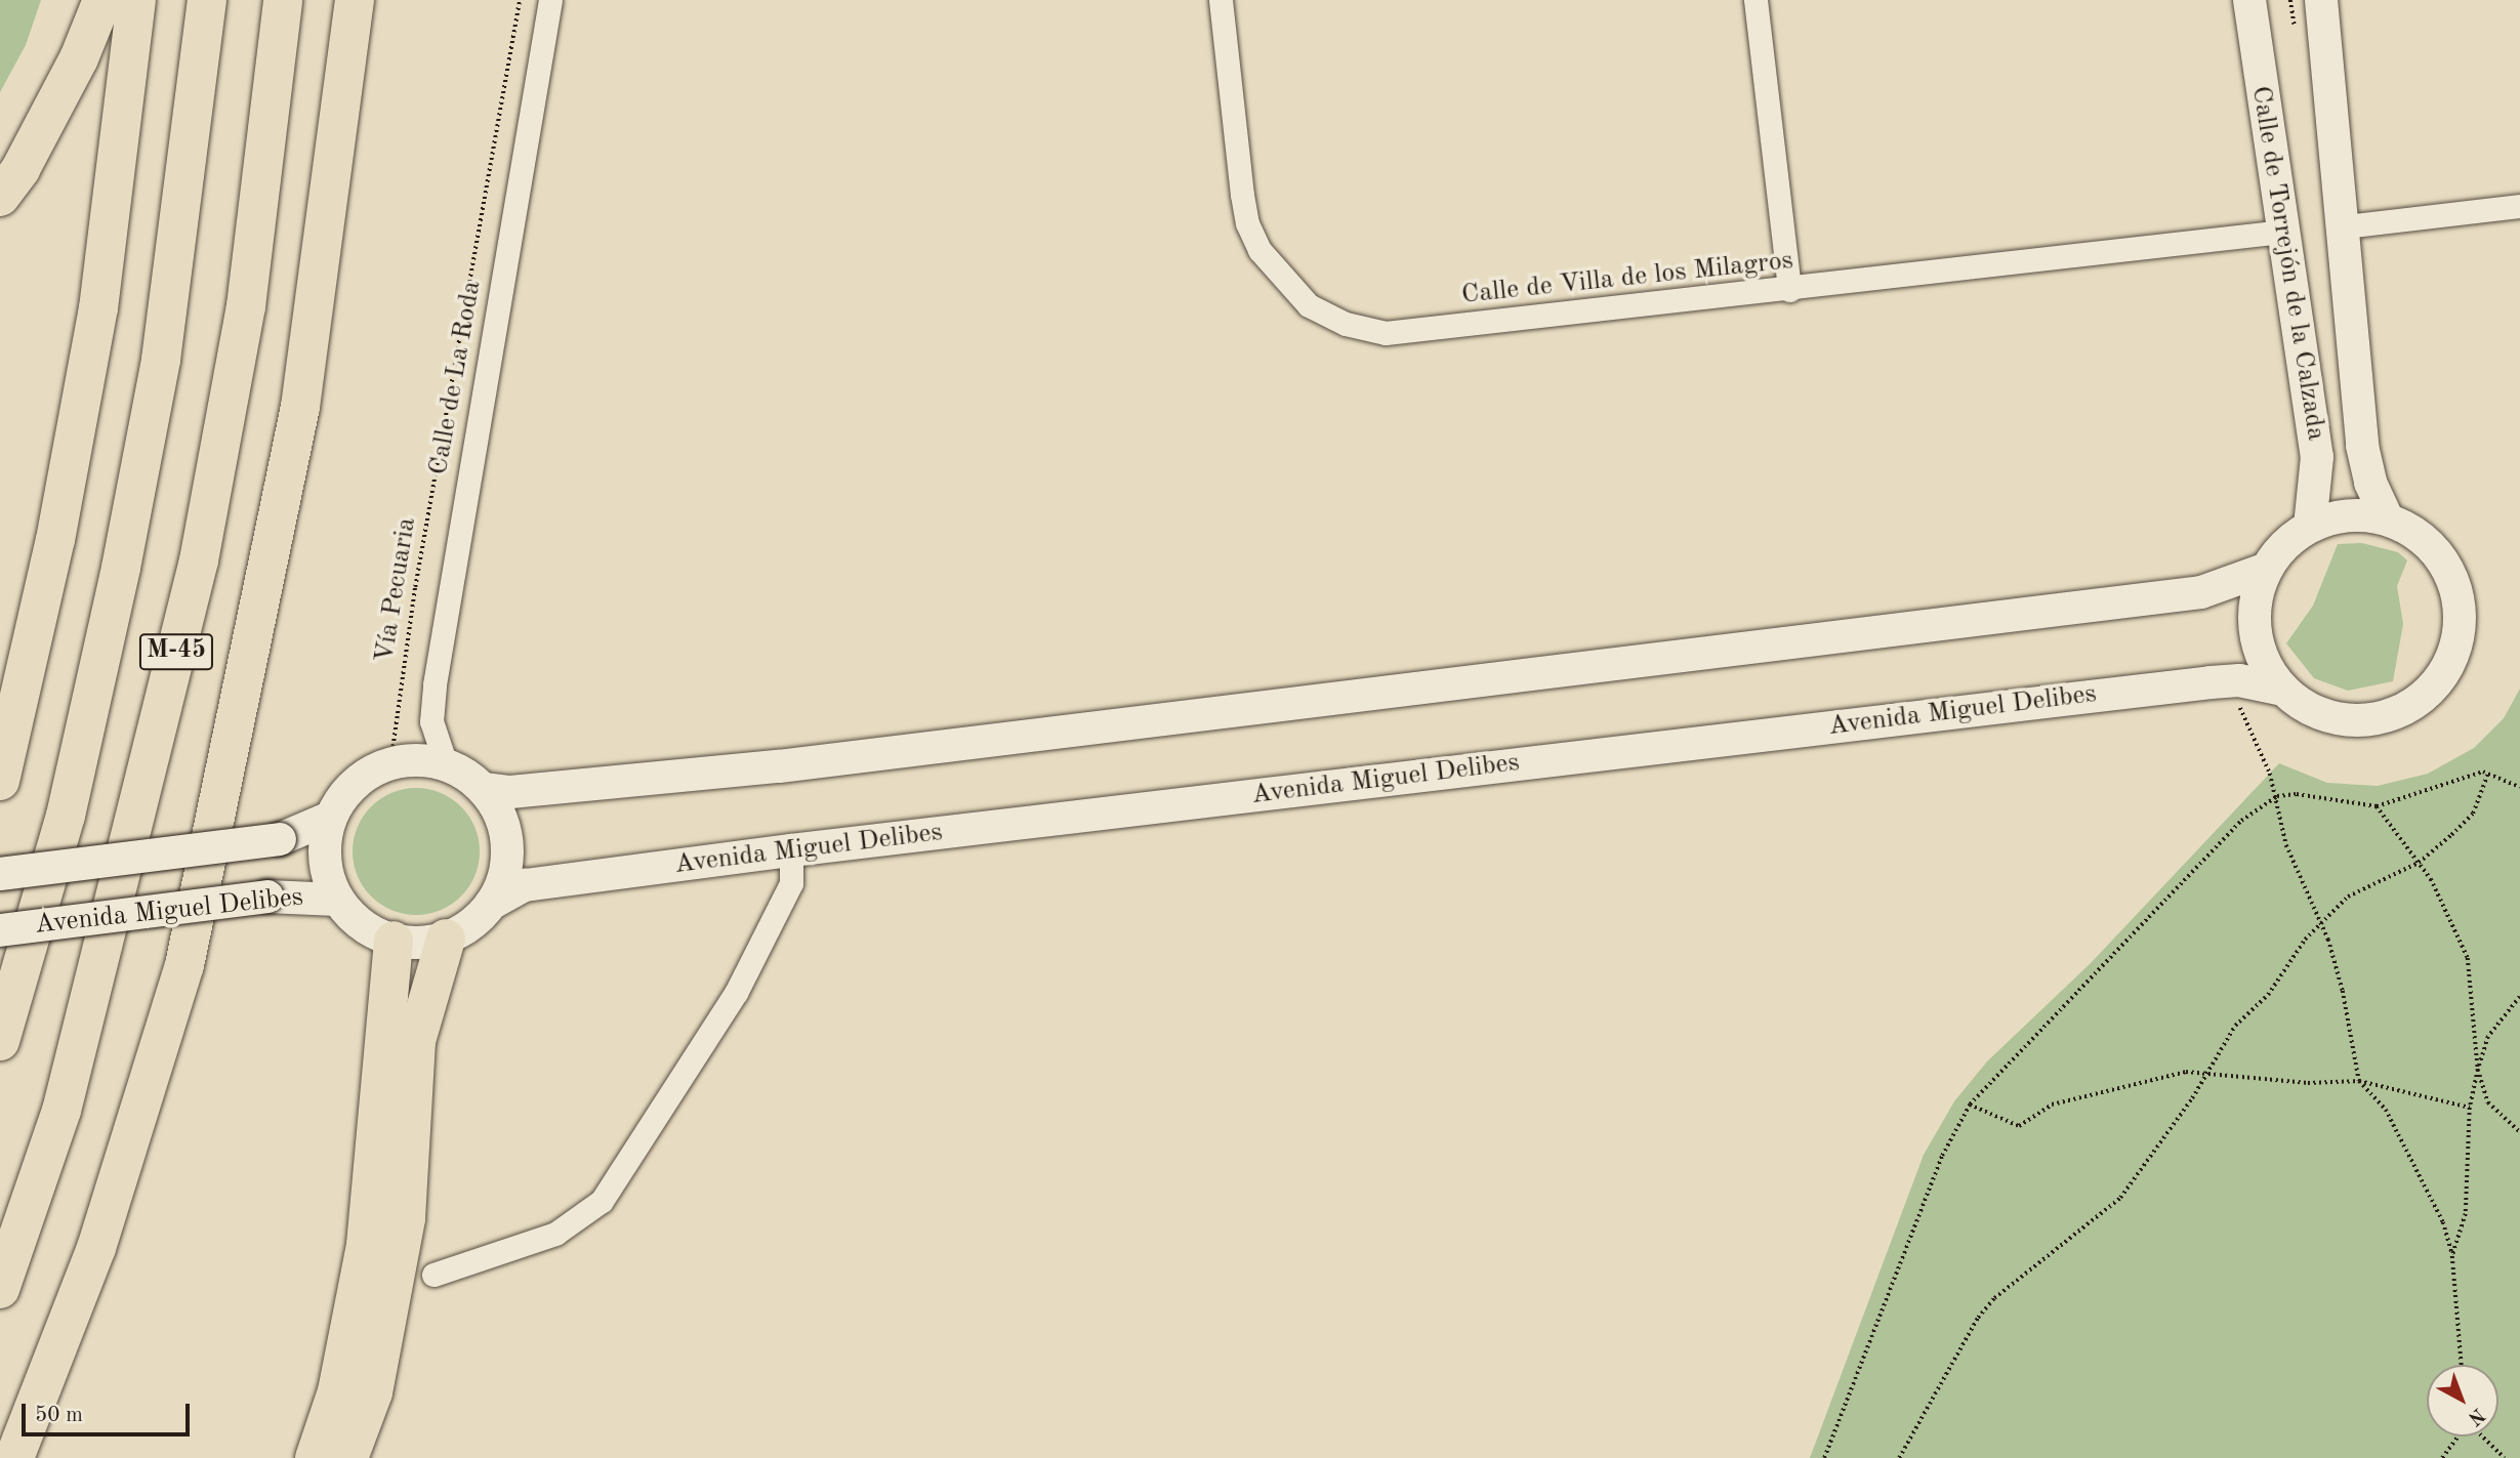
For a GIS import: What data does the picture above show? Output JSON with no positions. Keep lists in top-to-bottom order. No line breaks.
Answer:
{"streets":{"highway":["M-45"],"main road":["Calle de Torrejón de la Calzada","Avenida Miguel Delibes"],"street":["Calle de Villa de los Milagros","Calle de La Roda"],"path":["Vía Pecuaria"]},"crossings":[["Calle de Torrejón de la Calzada","Calle de Villa de los Milagros"],["Calle de Torrejón de la Calzada","Avenida Miguel Delibes"],["Calle de La Roda","Vía Pecuaria"],["Calle de La Roda","Avenida Miguel Delibes"],["Vía Pecuaria","Avenida Miguel Delibes"]],"scale_bar":"50 m","north":"bottom right"}
